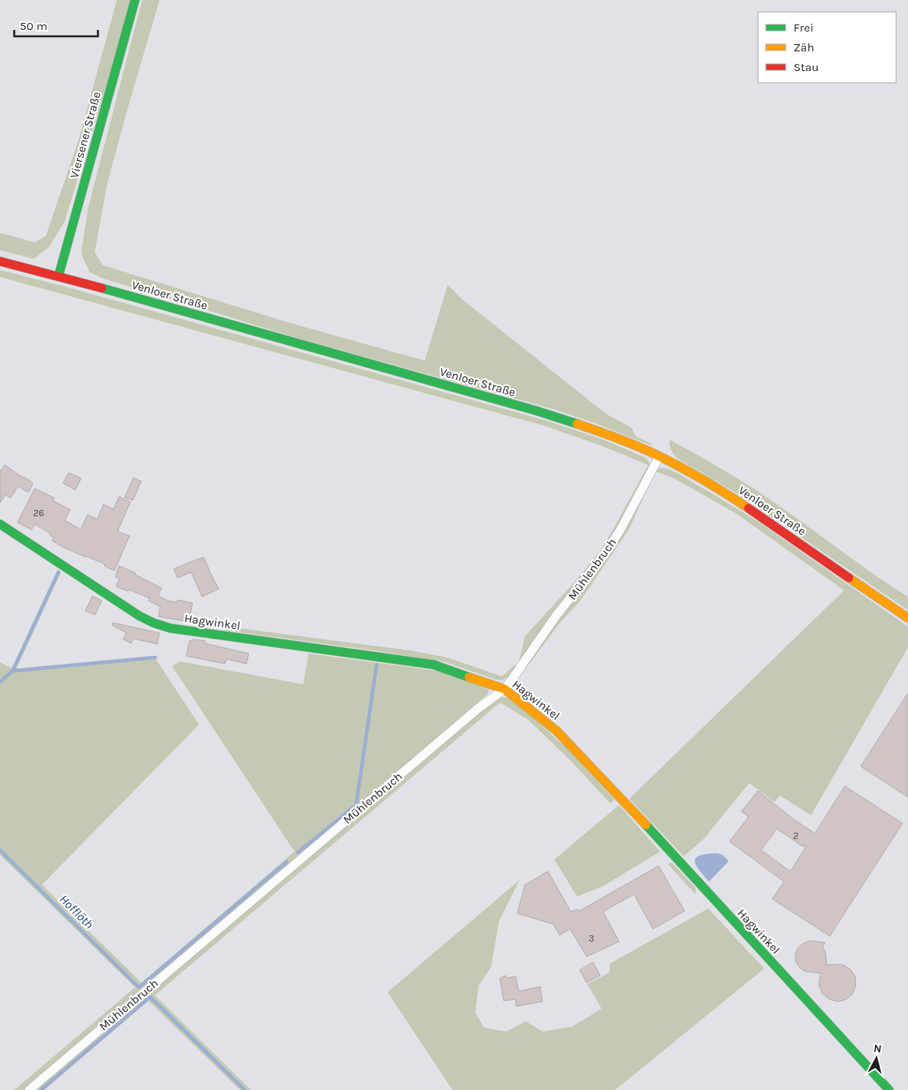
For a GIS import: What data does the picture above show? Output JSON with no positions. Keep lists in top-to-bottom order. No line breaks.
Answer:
{"streets":{"street":["Viersener Straße","Venloer Straße","Mühlenbruch","Hagwinkel"]},"crossings":[["Viersener Straße","Venloer Straße"],["Venloer Straße","Mühlenbruch"],["Mühlenbruch","Hagwinkel"]],"water":["Hofflöth"],"house_numbers":["26","2","3"],"legend":["Frei","Zäh","Stau"],"scale_bar":"50 m","north":"top"}
